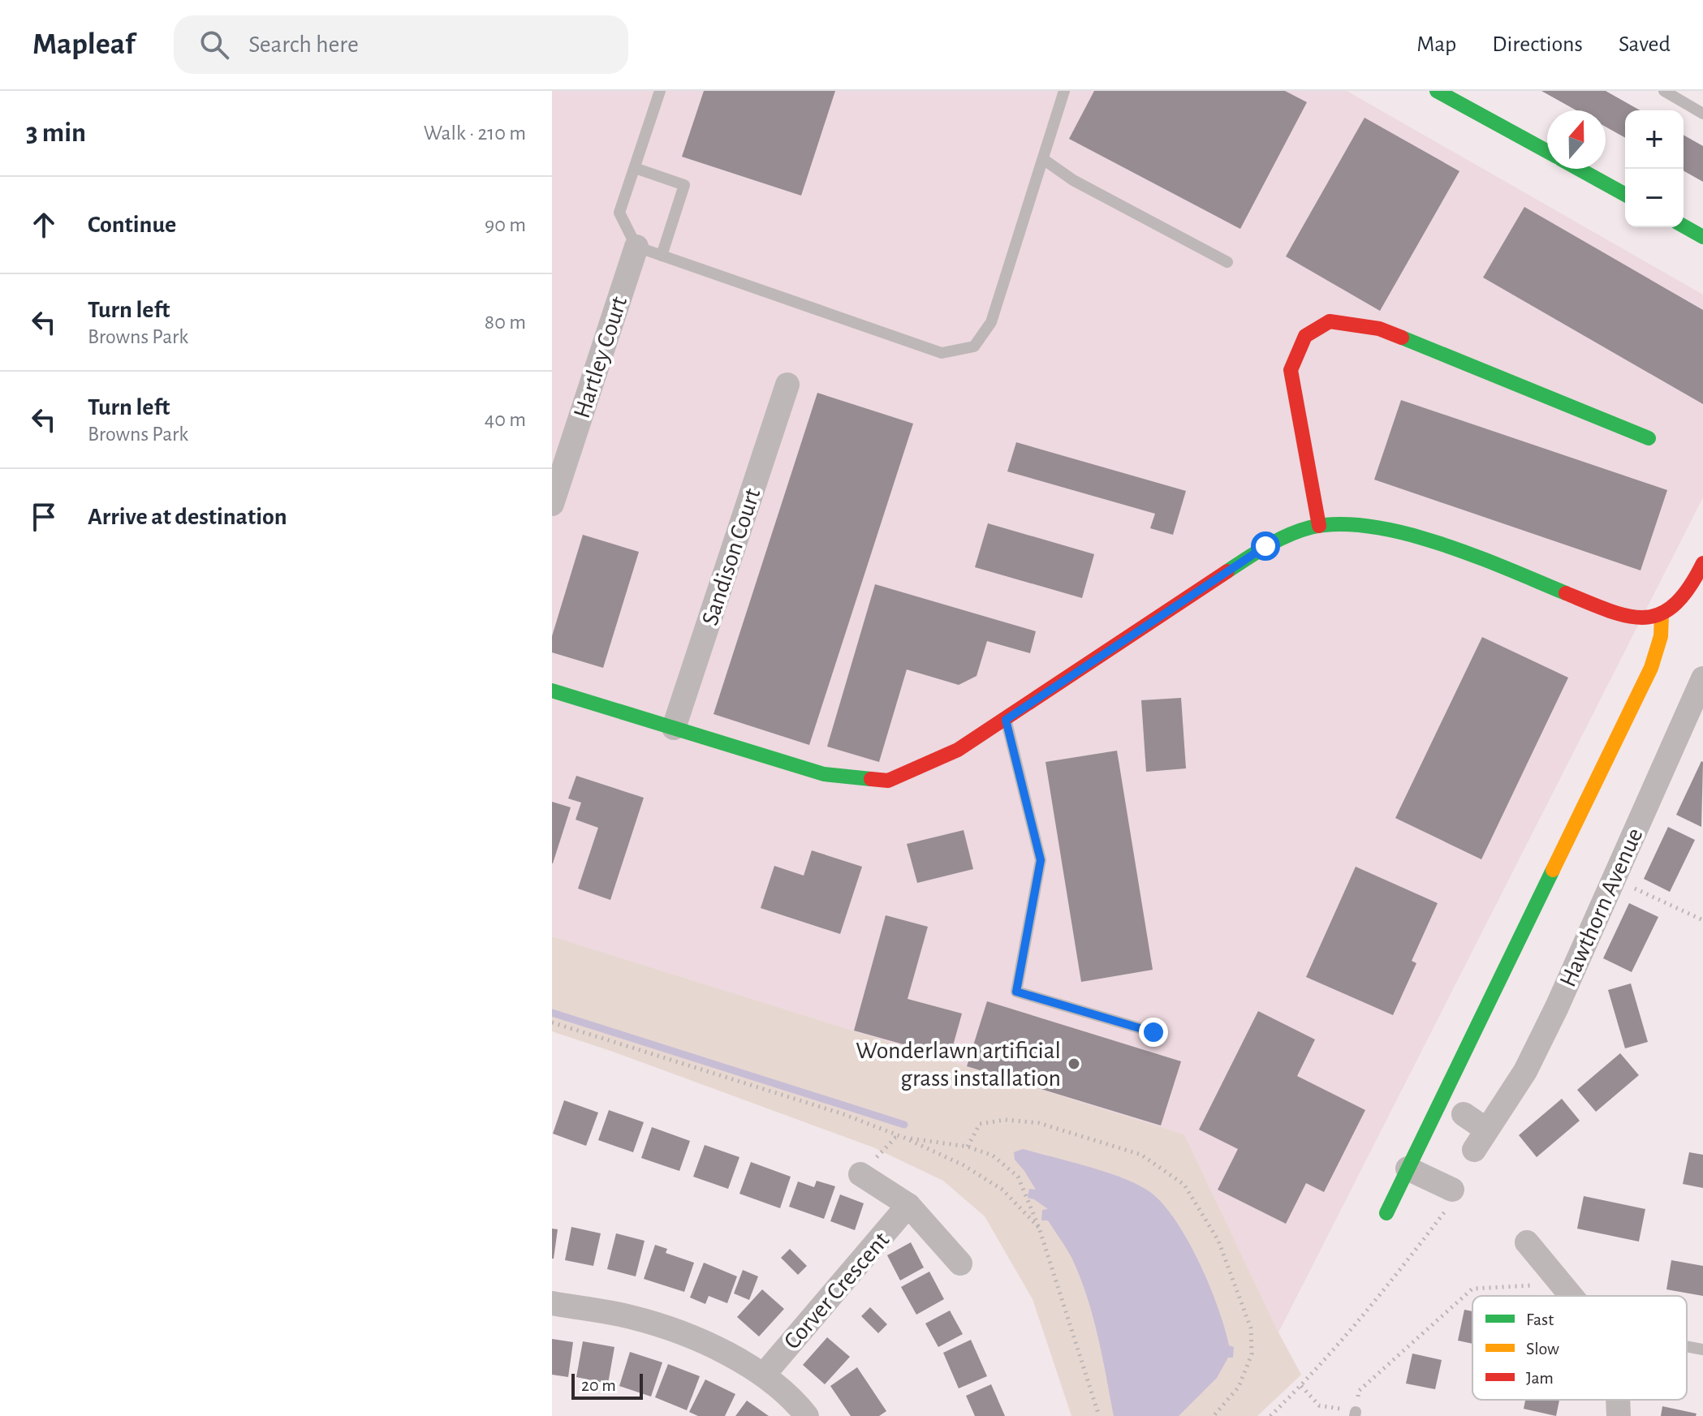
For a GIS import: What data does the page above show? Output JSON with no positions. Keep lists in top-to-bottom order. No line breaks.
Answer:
{"streets":{"street":["Hartley Court","Sandison Court","Hawthorn Avenue","Corver Crescent"]},"places":["Wonderlawn artificial grass installation"],"legend":["Fast","Slow","Jam"],"scale_bar":"20 m","north":"top","page":{"header":"Mapleaf","search":"Search here","nav":["Map","Directions","Saved"],"heading":["3 min","Walk · 210 m"],"map_buttons":["+","−"],"list":[["Continue","90 m"],["Turn left","Browns Park","80 m"],["Turn left","Browns Park","40 m"],"Arrive at destination"],"scale":"20 m"}}
